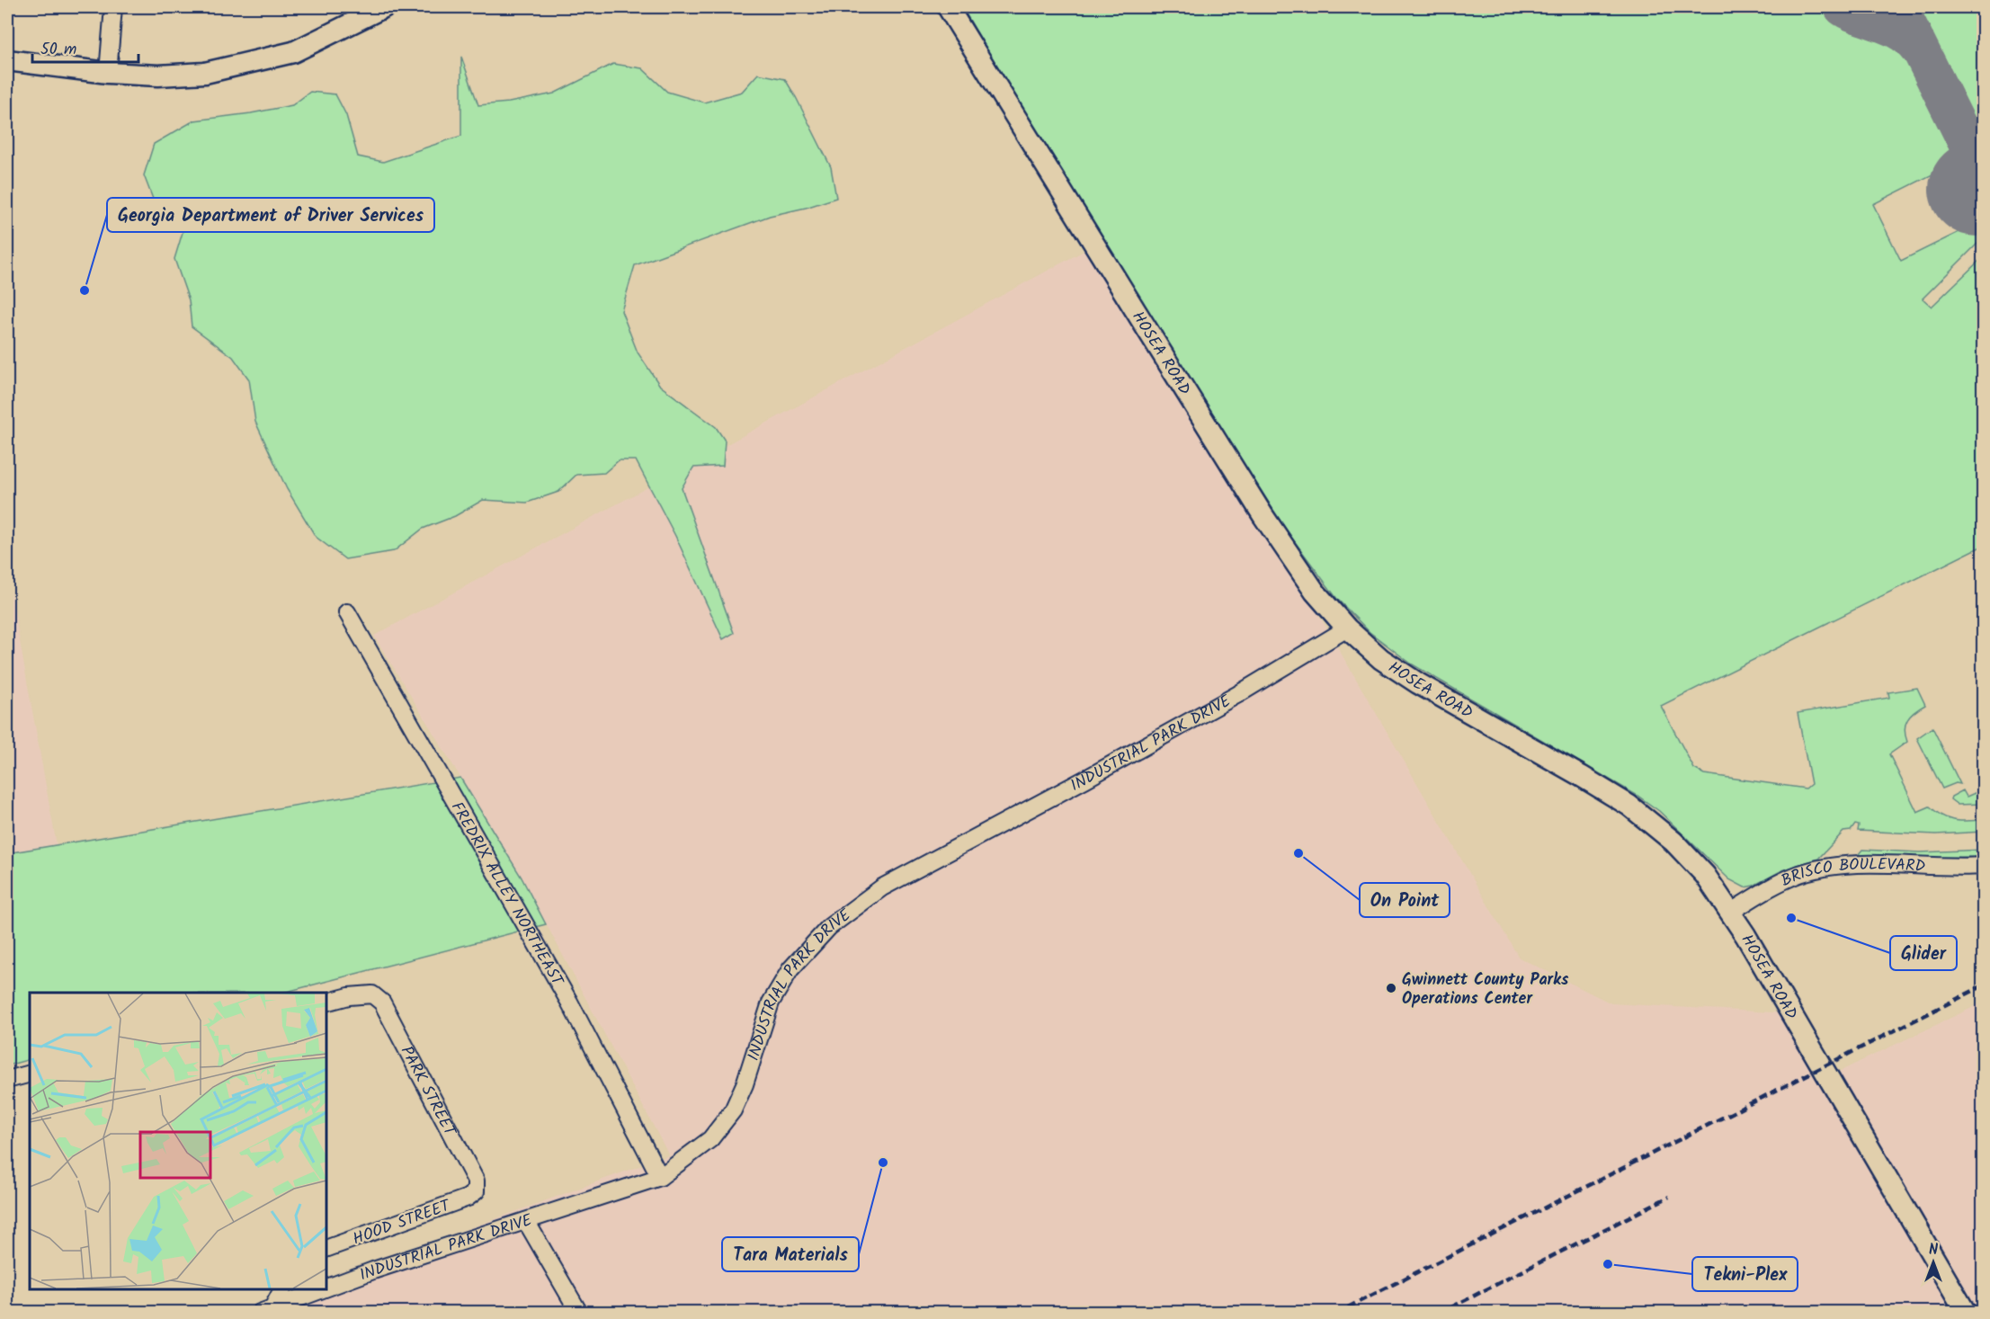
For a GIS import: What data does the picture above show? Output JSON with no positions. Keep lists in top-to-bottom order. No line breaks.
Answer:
{"streets":{"street":["HOSEA ROAD","INDUSTRIAL PARK DRIVE","BRISCO BOULEVARD","FREDRIX ALLEY NORTHEAST","PARK STREET","HOOD STREET"]},"crossings":[["HOSEA ROAD","INDUSTRIAL PARK DRIVE"],["HOSEA ROAD","BRISCO BOULEVARD"],["INDUSTRIAL PARK DRIVE","FREDRIX ALLEY NORTHEAST"],["PARK STREET","HOOD STREET"]],"places":["Georgia Department of Driver Services","On Point","Glider","Gwinnett County Parks Operations Center","Tara Materials","Tekni-Plex"],"scale_bar":"50 m","north":"top"}
